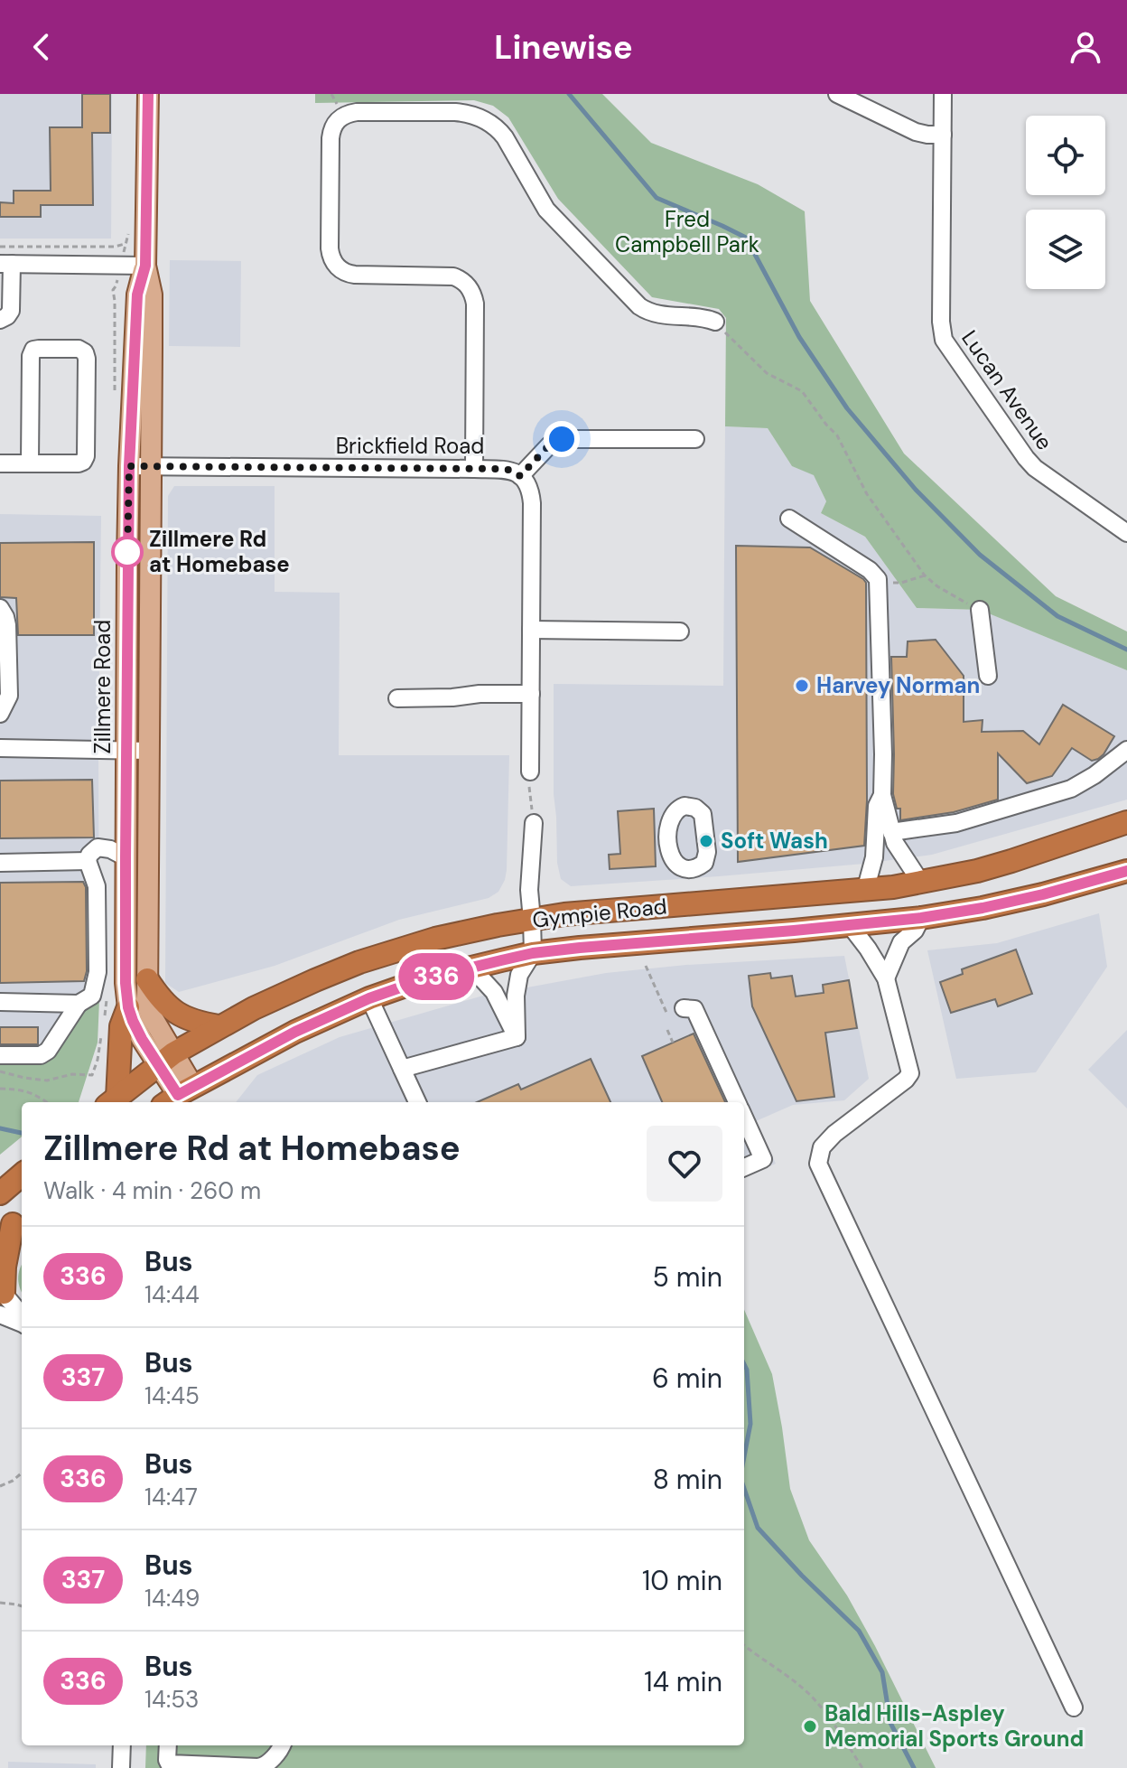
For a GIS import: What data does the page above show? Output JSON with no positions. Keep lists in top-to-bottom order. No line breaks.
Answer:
{"streets":{"highway":["Gympie Road"],"main road":["Zillmere Road"],"street":["Lucan Avenue","Brickfield Road"]},"crossings":[["Brickfield Road","Zillmere Road"],["Zillmere Road","Gympie Road"]],"parks":["Fred Campbell Park"],"places":["Zillmere Rd at Homebase","Harvey Norman","Soft Wash","Bald Hills-Aspley Memorial Sports Ground"],"lines":["bus line 336"],"page":{"header":"Linewise","on_map":"336","heading":["Zillmere Rd at Homebase","Walk · 4 min · 260 m"],"list":[{"mark":"336","name":"Bus","note":"14:44","value":"5 min"},{"mark":"337","name":"Bus","note":"14:45","value":"6 min"},{"mark":"336","name":"Bus","note":"14:47","value":"8 min"},{"mark":"337","name":"Bus","note":"14:49","value":"10 min"},{"mark":"336","name":"Bus","note":"14:53","value":"14 min"}]}}
